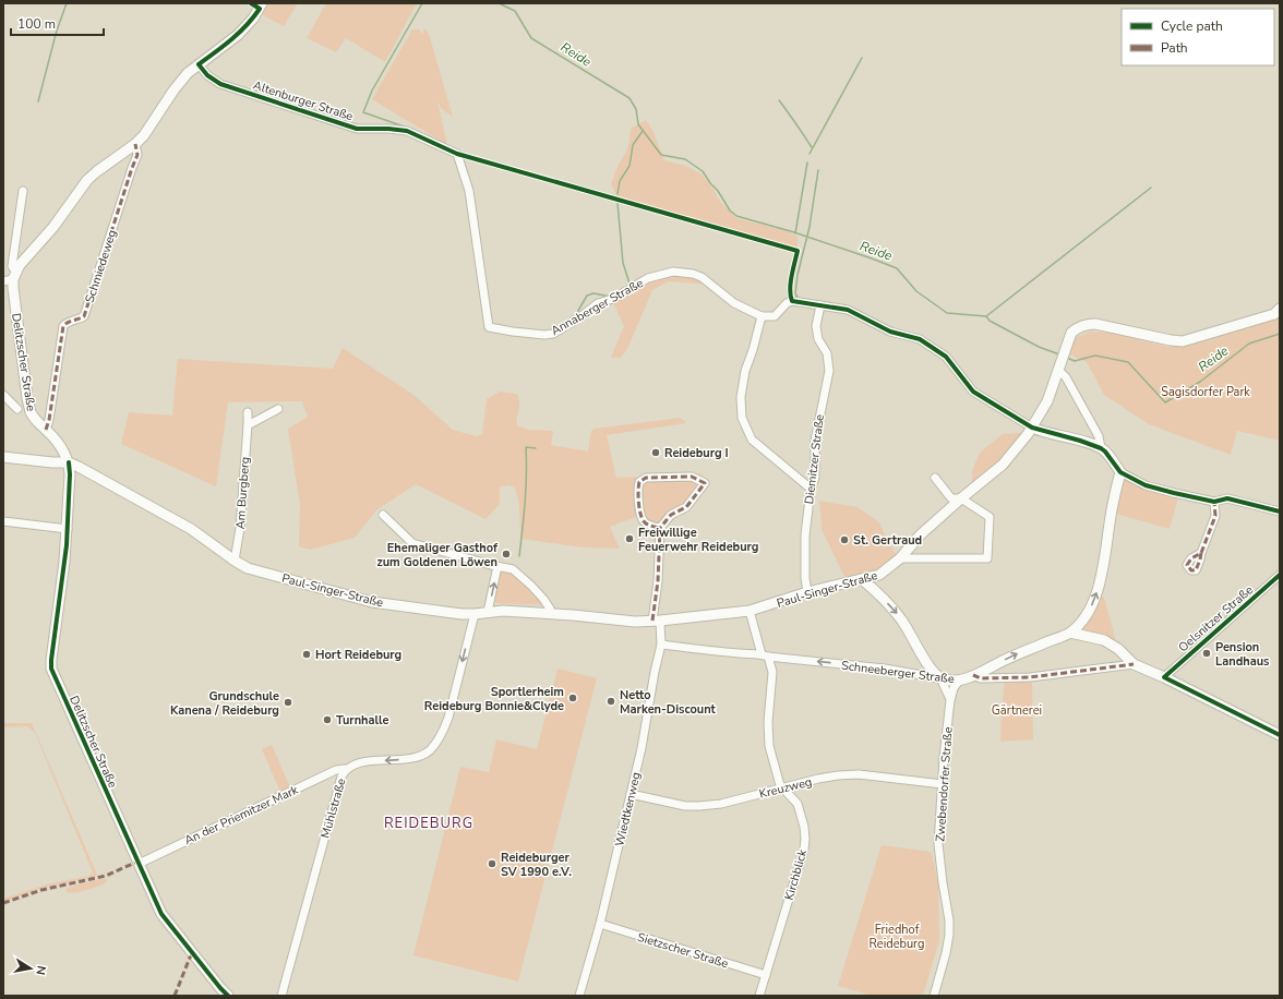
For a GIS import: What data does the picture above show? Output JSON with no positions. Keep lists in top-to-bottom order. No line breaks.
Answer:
{"streets":{"street":["Altenburger Straße","Schmiedeweg","Annaberger Straße","Delitzscher Straße","Diemitzer Straße","Am Burgberg","Paul-Singer-Straße","Oelsnitzer Straße","Schneeberger Straße","Zwebendorfer Straße","Kreuzweg","Mühlstraße","Wiedtkenweg","An der Priemitzer Mark","Kirchblick","Sietzscher Straße"]},"crossings":[["Altenburger Straße","Annaberger Straße"],["Schmiedeweg","Delitzscher Straße"],["Delitzscher Straße","Paul-Singer-Straße"],["Delitzscher Straße","An der Priemitzer Mark"],["Diemitzer Straße","Paul-Singer-Straße"],["Am Burgberg","Paul-Singer-Straße"],["Paul-Singer-Straße","Zwebendorfer Straße"],["Paul-Singer-Straße","Mühlstraße"],["Paul-Singer-Straße","Wiedtkenweg"],["Oelsnitzer Straße","Schneeberger Straße"],["Schneeberger Straße","Zwebendorfer Straße"],["Schneeberger Straße","Wiedtkenweg"],["Schneeberger Straße","Kirchblick"],["Zwebendorfer Straße","Kreuzweg"],["Kreuzweg","Wiedtkenweg"],["Kreuzweg","Kirchblick"],["Mühlstraße","An der Priemitzer Mark"],["Wiedtkenweg","Sietzscher Straße"],["Kirchblick","Sietzscher Straße"]],"one_way":["Mühlstraße"],"districts":["REIDEBURG"],"water":["Reide"],"parks":["Sagisdorfer Park","Gärtnerei","Friedhof Reideburg"],"places":["Reideburg I","Freiwillige Feuerwehr Reideburg","St. Gertraud","Ehemaliger Gasthof zum Goldenen Löwen","Pension Landhaus","Hort Reideburg","Sportlerheim Reideburg Bonnie&Clyde","Netto Marken-Discount","Grundschule Kanena / Reideburg","Turnhalle","Reideburger SV 1990 e.V."],"legend":["Cycle path","Path"],"scale_bar":"100 m","north":"right"}
